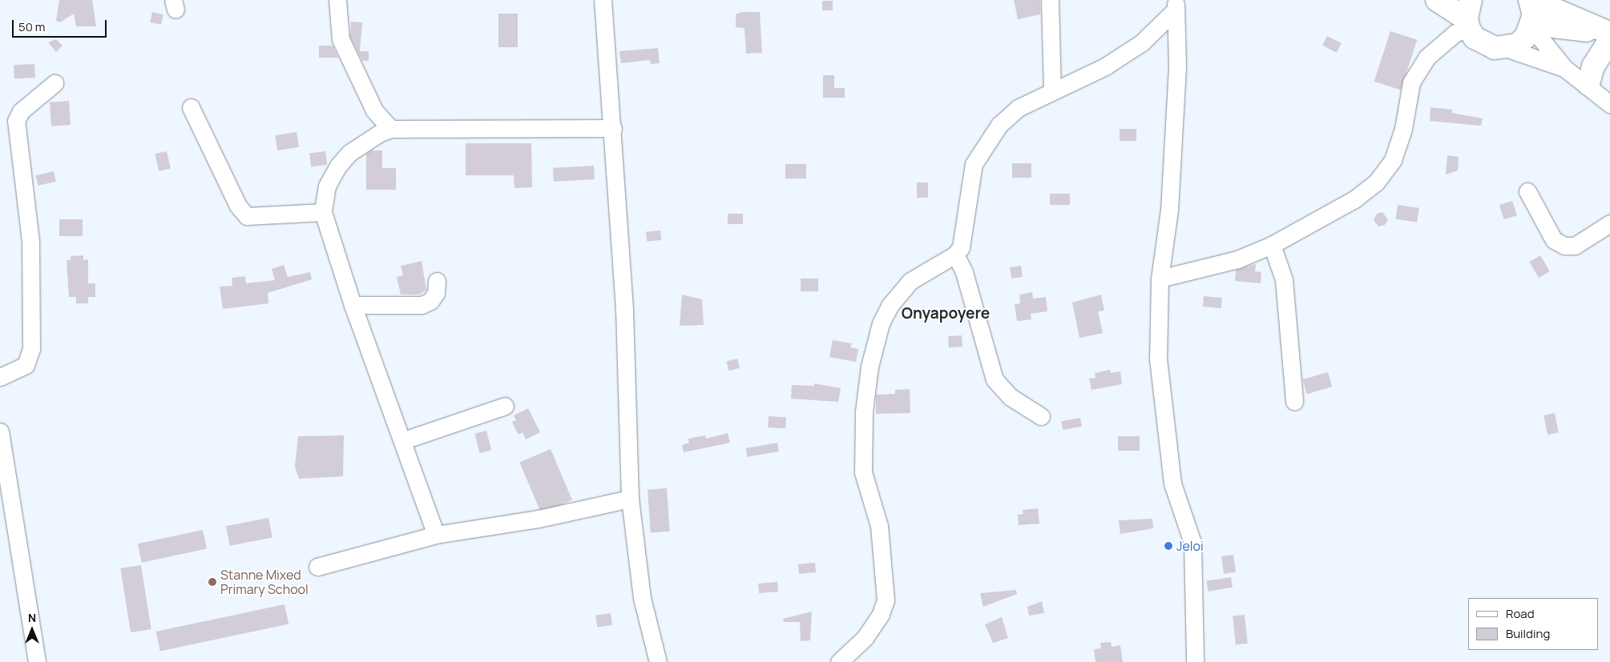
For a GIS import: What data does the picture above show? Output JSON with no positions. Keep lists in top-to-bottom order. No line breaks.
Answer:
{"districts":["Onyapoyere"],"places":["Jeloi","Stanne Mixed Primary School"],"legend":["Road","Building"],"scale_bar":"50 m","north":"top"}
